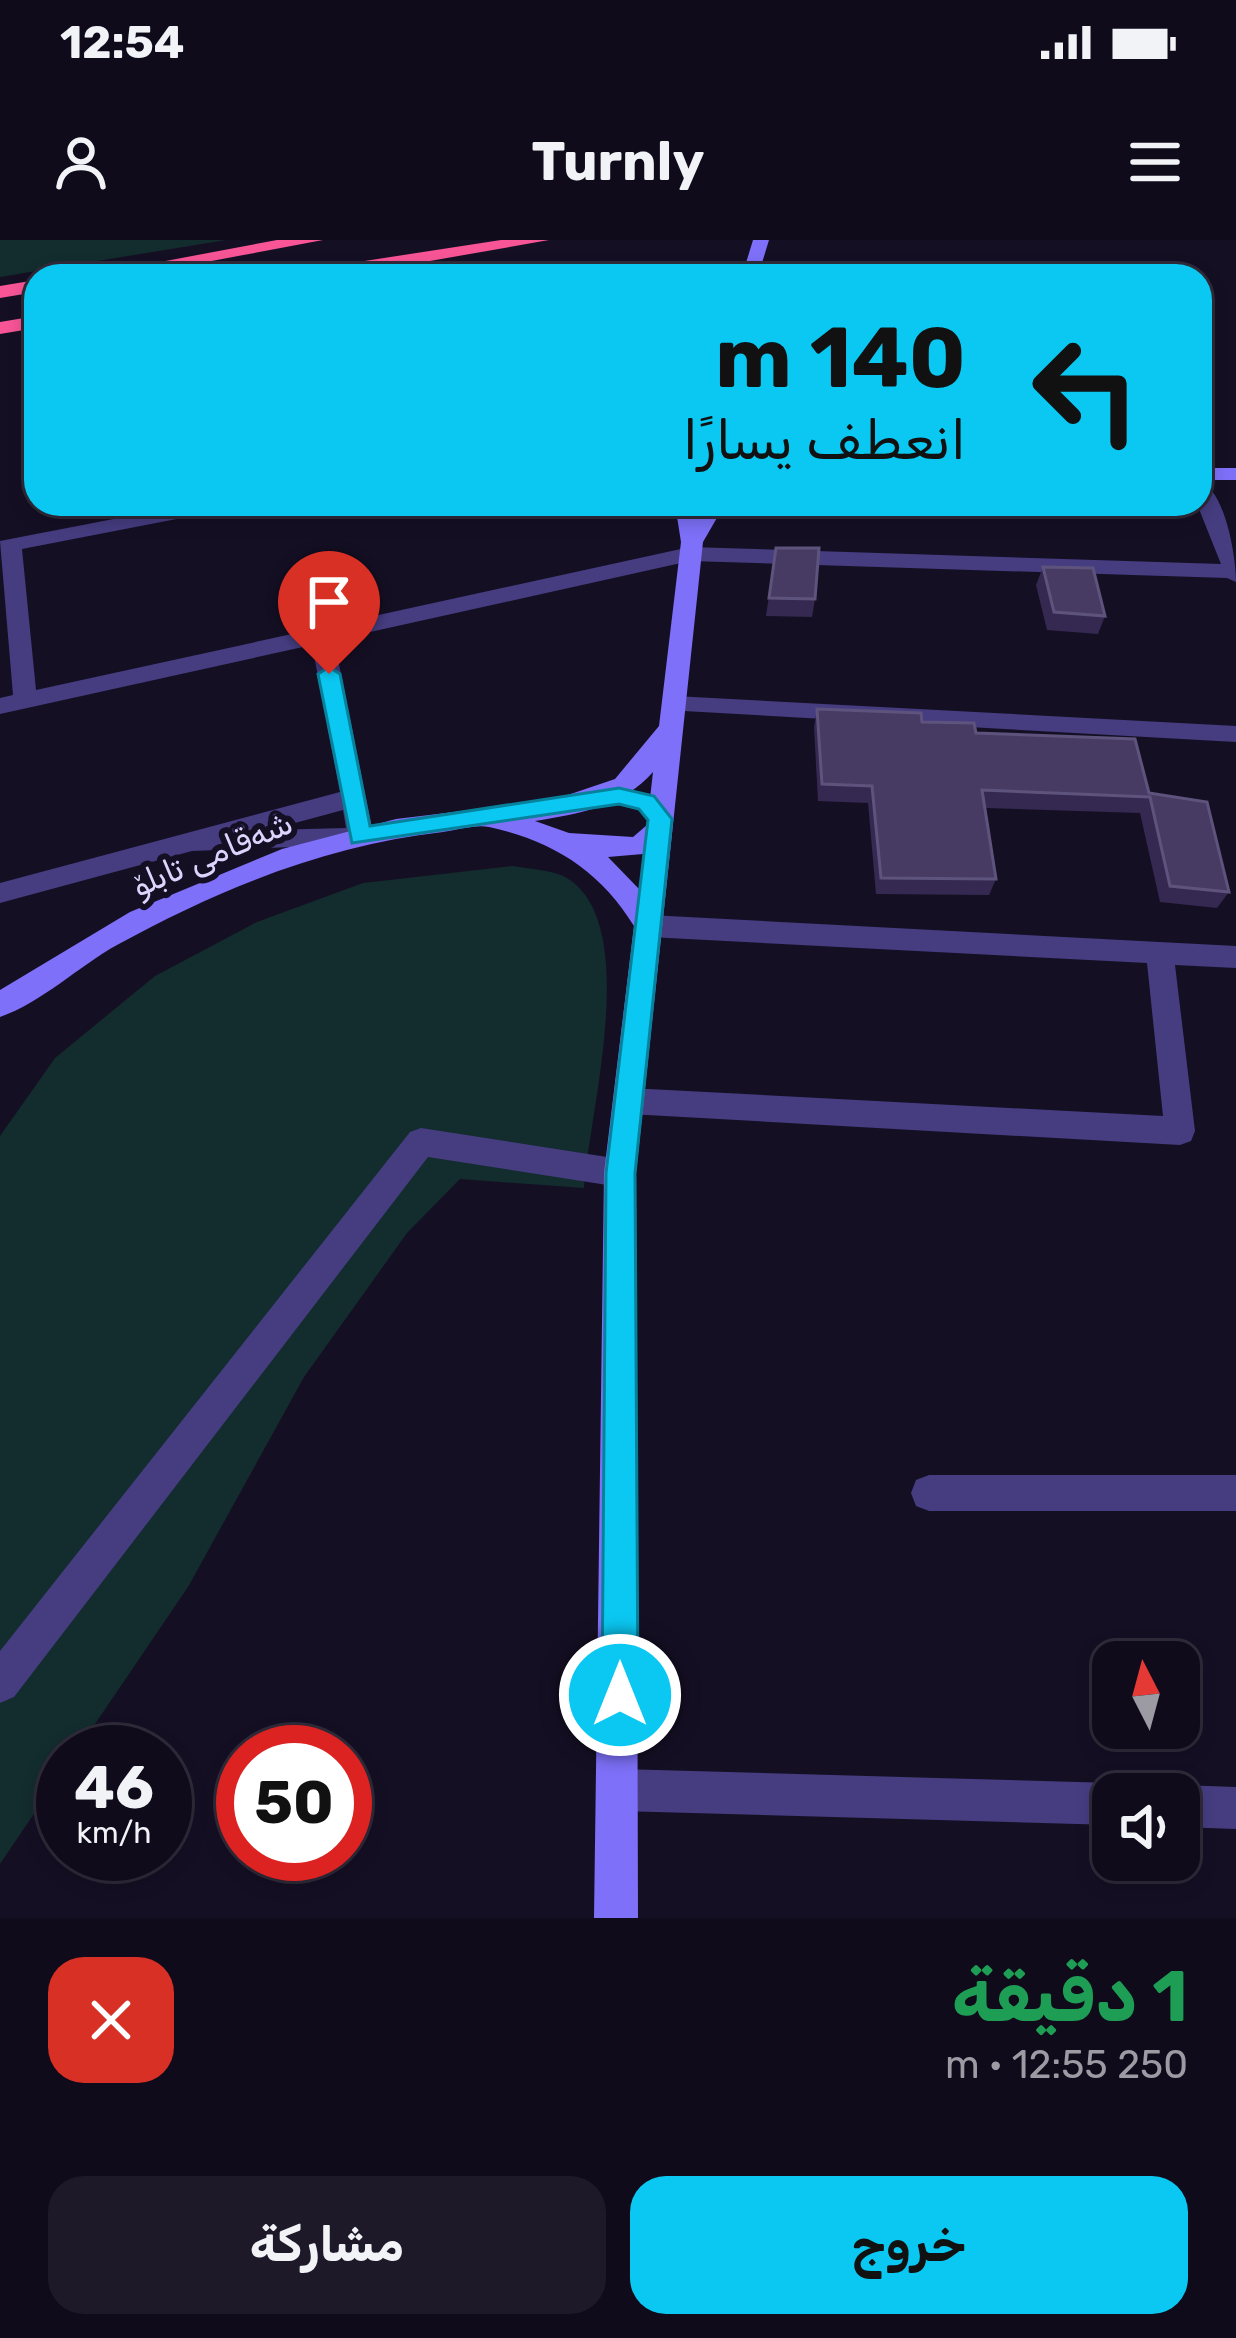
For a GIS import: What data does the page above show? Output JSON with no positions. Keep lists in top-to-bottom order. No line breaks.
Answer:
{"streets":{"main road":["شەقامی تابلۆ"]},"north":"top","page":{"status":"12:54","header":"Turnly","turn":["140 m","انعطف يسارًا"],"speed":"46 km/h","limit":"50","heading":["1 دقيقة","250 m · 12:55"],"buttons":["خروج","مشاركة"]}}
